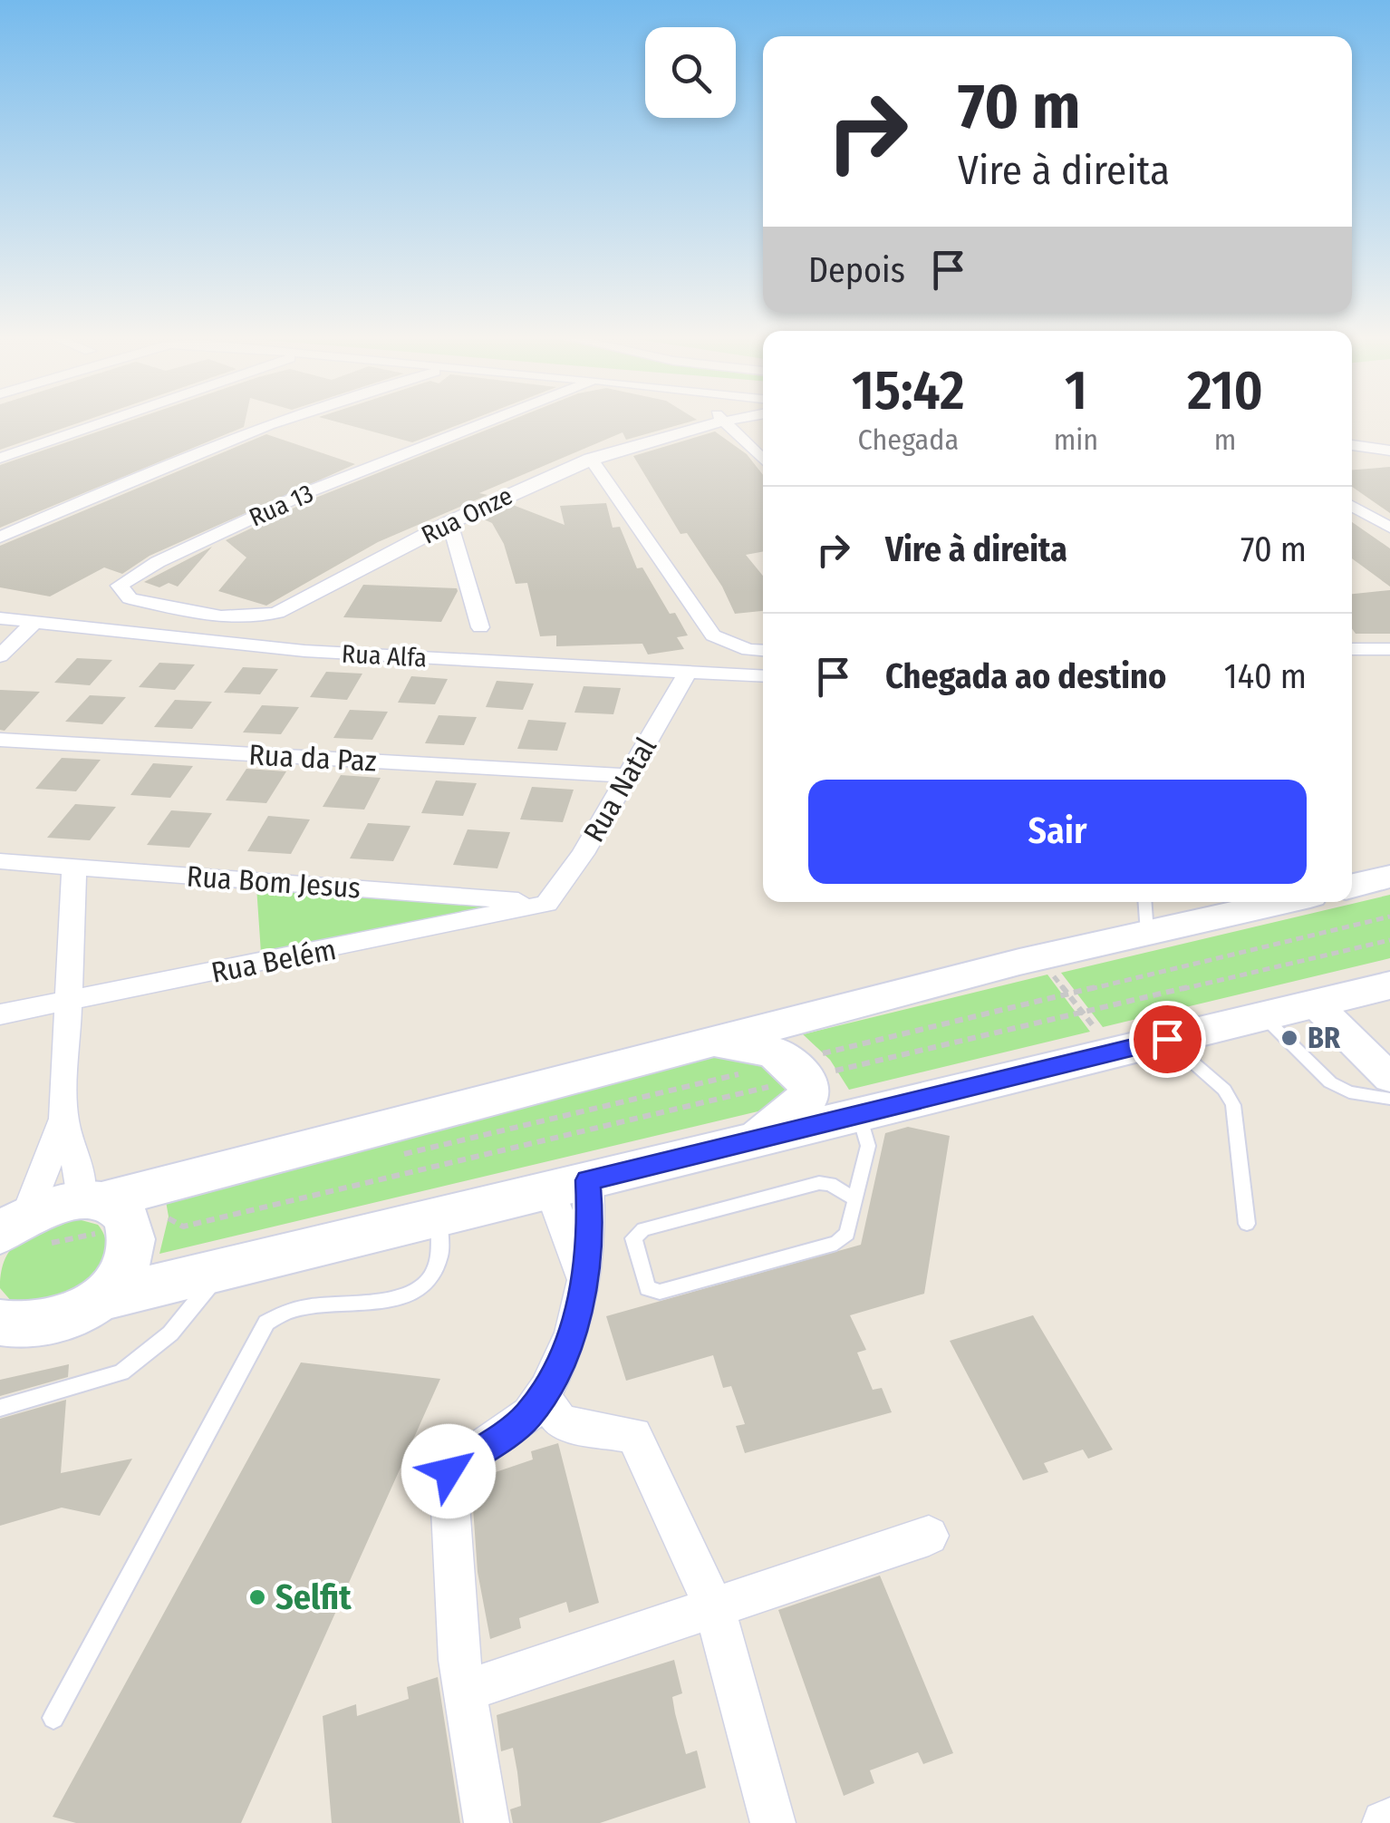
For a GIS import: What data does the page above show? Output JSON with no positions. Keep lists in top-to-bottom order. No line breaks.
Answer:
{"streets":{"street":["Rua 13","Rua Onze","Rua Alfa","Rua da Paz","Rua Natal","Rua Bom Jesus","Rua Belém"]},"crossings":[["Rua 13","Rua Onze"],["Rua Alfa","Rua Natal"],["Rua da Paz","Rua Natal"],["Rua Natal","Rua Bom Jesus"],["Rua Natal","Rua Belém"],["Rua Bom Jesus","Rua Belém"]],"places":["BR","Selfit"],"page":{"turn":["70 m","Vire à direita"],"then":"Depois","eta":["15:42","Chegada","1","min","210","m"],"list":[{"name":"Vire à direita","value":"70 m"},{"name":"Chegada ao destino","value":"140 m"}],"buttons":"Sair"}}
